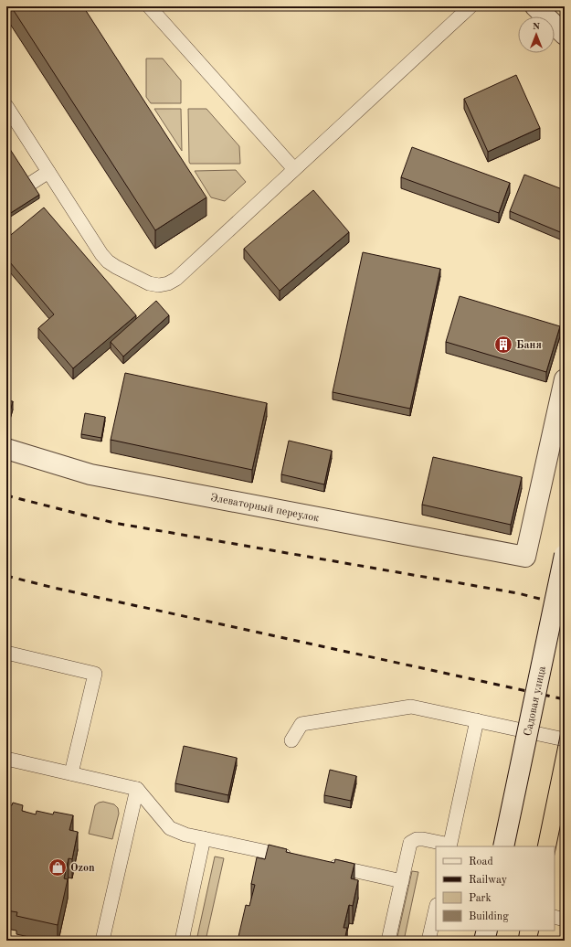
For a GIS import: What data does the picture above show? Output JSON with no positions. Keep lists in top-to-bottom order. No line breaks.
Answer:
{"streets":{"street":["Элеваторный переулок","Садовая улица"]},"places":{"building":["Баня"],"shop":["Ozon"]},"legend":["Road","Railway","Park","Building"],"north":"top"}
